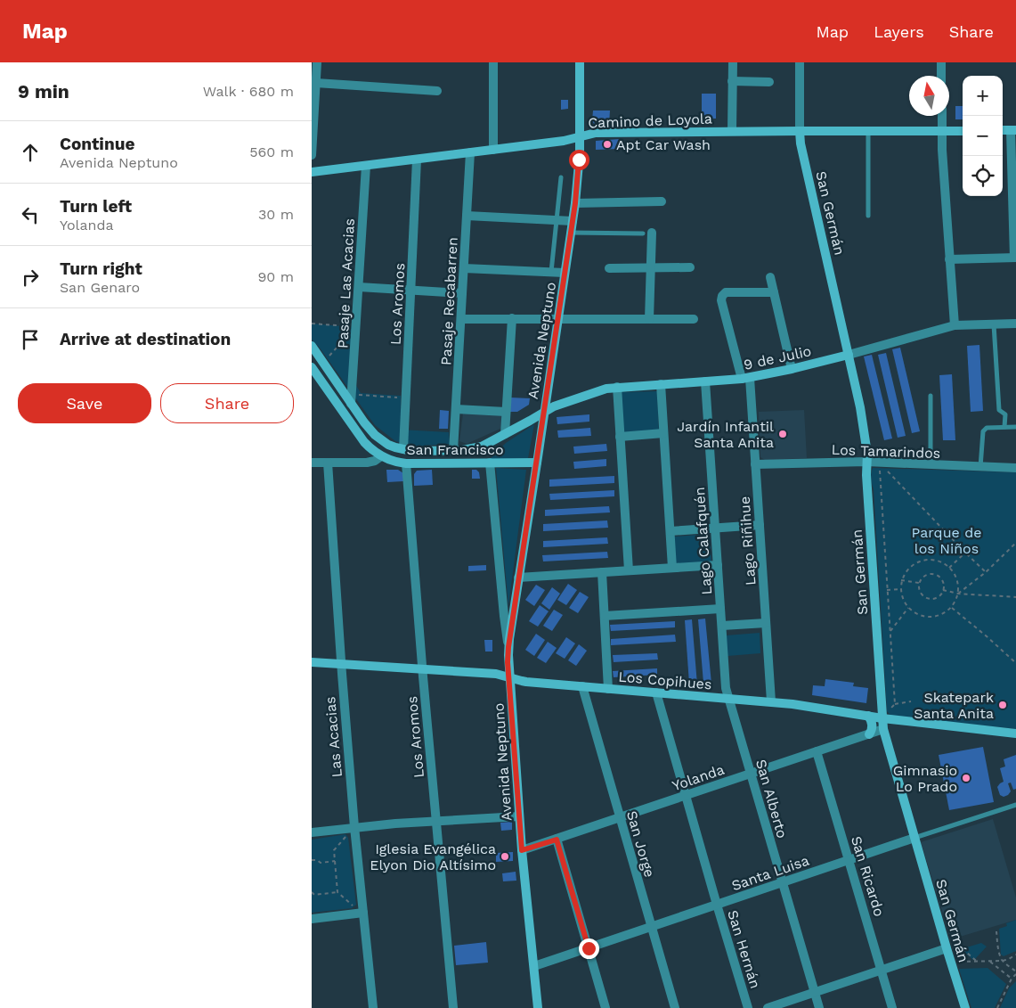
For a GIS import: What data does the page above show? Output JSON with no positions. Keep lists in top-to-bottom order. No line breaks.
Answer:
{"streets":{"street":["Camino de Loyola","San Germán","Pasaje Las Acacias","Pasaje Recabarren","Los Aromos","Avenida Neptuno","9 de Julio","San Francisco","Los Tamarindos","Lago Calafquén","Lago Riñihue","Los Copihues","Las Acacias","Yolanda","San Alberto","San Jorge","Santa Luisa","San Ricardo","San Hernán"]},"crossings":[["Camino de Loyola","San Germán"],["Camino de Loyola","Pasaje Las Acacias"],["Camino de Loyola","Pasaje Recabarren"],["Camino de Loyola","Los Aromos"],["Camino de Loyola","Avenida Neptuno"],["San Germán","9 de Julio"],["San Germán","Los Tamarindos"],["San Germán","Los Copihues"],["San Germán","Yolanda"],["San Germán","Santa Luisa"],["Pasaje Las Acacias","San Francisco"],["Pasaje Recabarren","San Francisco"],["Los Aromos","San Francisco"],["Los Aromos","Los Copihues"],["Avenida Neptuno","9 de Julio"],["Avenida Neptuno","San Francisco"],["Avenida Neptuno","Los Copihues"],["Avenida Neptuno","Yolanda"],["Avenida Neptuno","Santa Luisa"],["9 de Julio","San Francisco"],["9 de Julio","Lago Calafquén"],["9 de Julio","Lago Riñihue"],["Los Tamarindos","Lago Riñihue"],["Lago Calafquén","Los Copihues"],["Lago Calafquén","San Alberto"],["Lago Riñihue","Los Copihues"],["Los Copihues","Las Acacias"],["Los Copihues","San Alberto"],["Los Copihues","San Jorge"],["Los Copihues","San Hernán"],["Yolanda","San Alberto"],["Yolanda","San Jorge"],["Yolanda","San Ricardo"],["Yolanda","San Hernán"],["San Alberto","Santa Luisa"],["San Jorge","Santa Luisa"],["Santa Luisa","San Ricardo"],["Santa Luisa","San Hernán"]],"parks":["Parque de los Niños"],"places":["Apt Car Wash","Jardín Infantil Santa Anita","Skatepark Santa Anita","Gimnasio Lo Prado","Iglesia Evangélica Elyon Dio Altísimo"],"north":"top","page":{"header":"Map","nav":["Map","Layers","Share"],"heading":["9 min","Walk · 680 m"],"map_buttons":["+","−"],"list":[["Continue","Avenida Neptuno","560 m"],["Turn left","Yolanda","30 m"],["Turn right","San Genaro","90 m"],"Arrive at destination"],"buttons":["Save","Share"]}}
